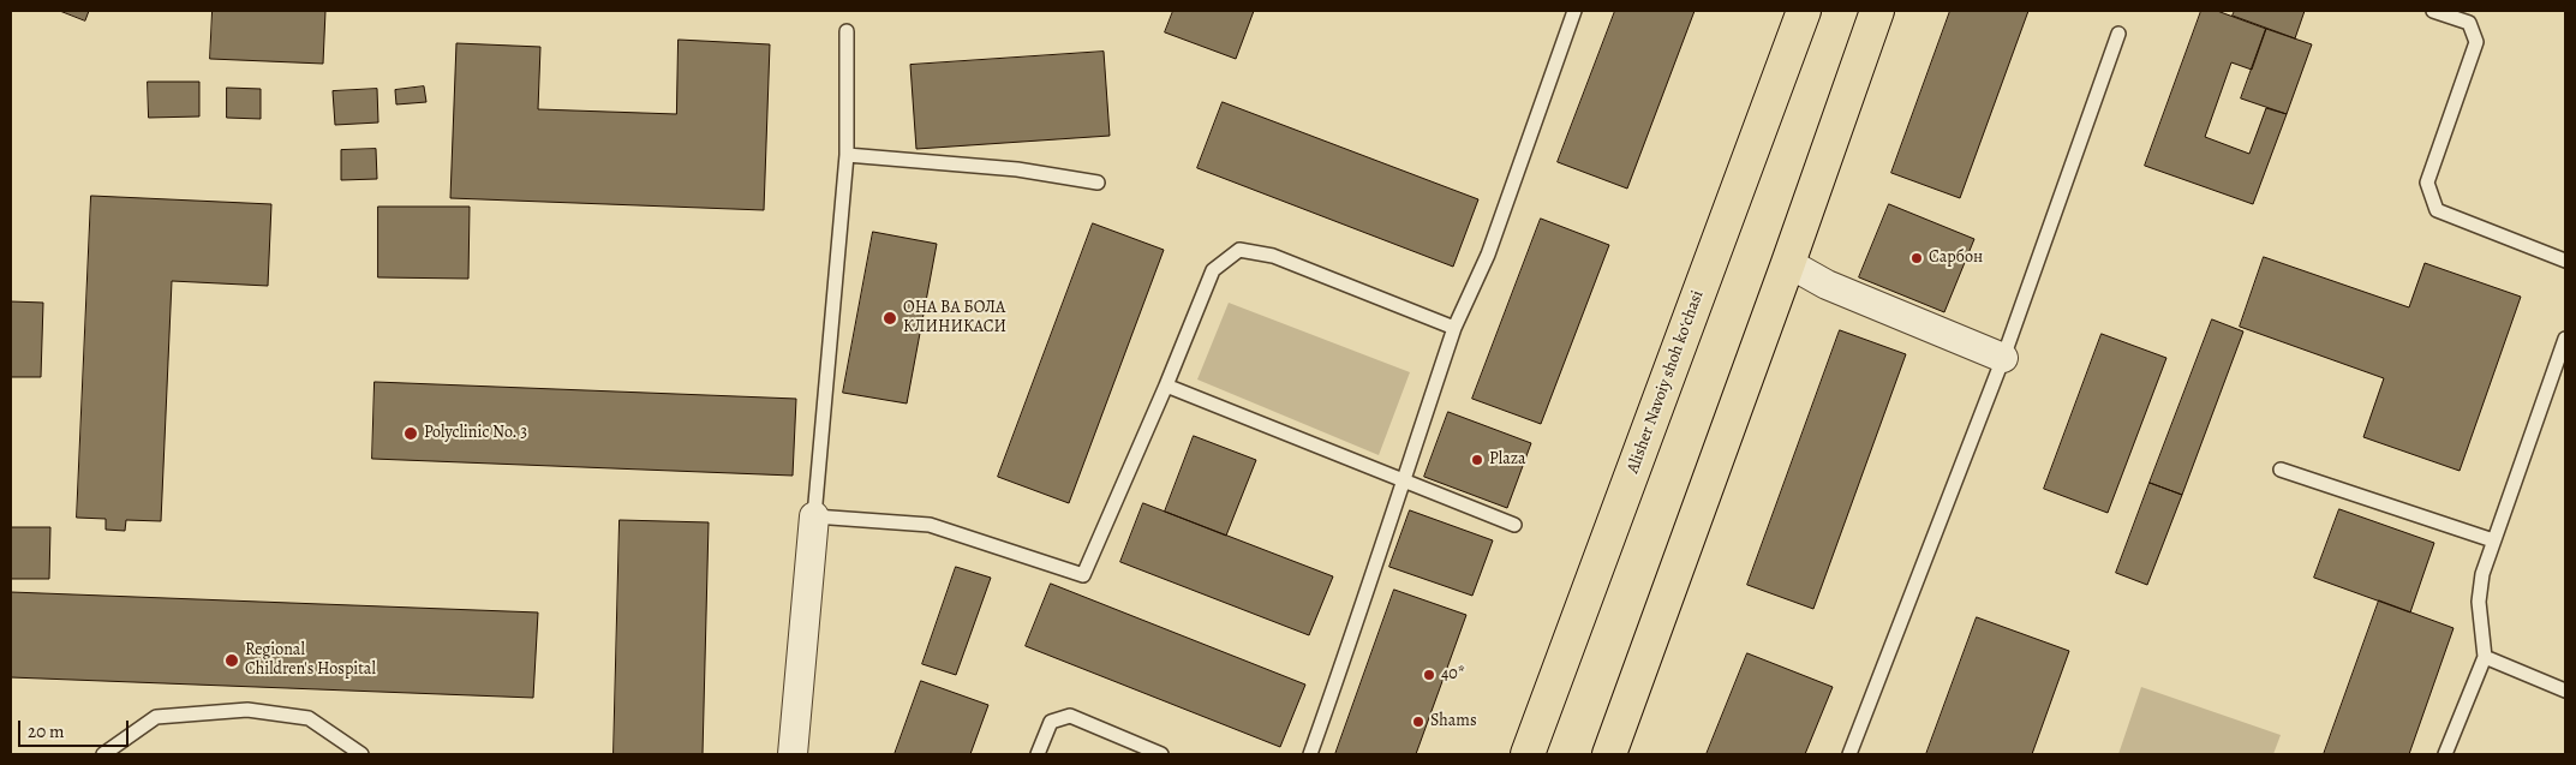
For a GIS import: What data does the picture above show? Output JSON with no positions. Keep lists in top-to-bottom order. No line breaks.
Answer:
{"streets":{"main road":["Alisher Navoiy shoh koʻchasi"]},"places":["Сарбон","ОНА ВА БОЛА КЛИНИКАСИ","Polyclinic No. 3","Plaza","Regional Children's Hospital","40*","Shams"],"scale_bar":"20 m"}
